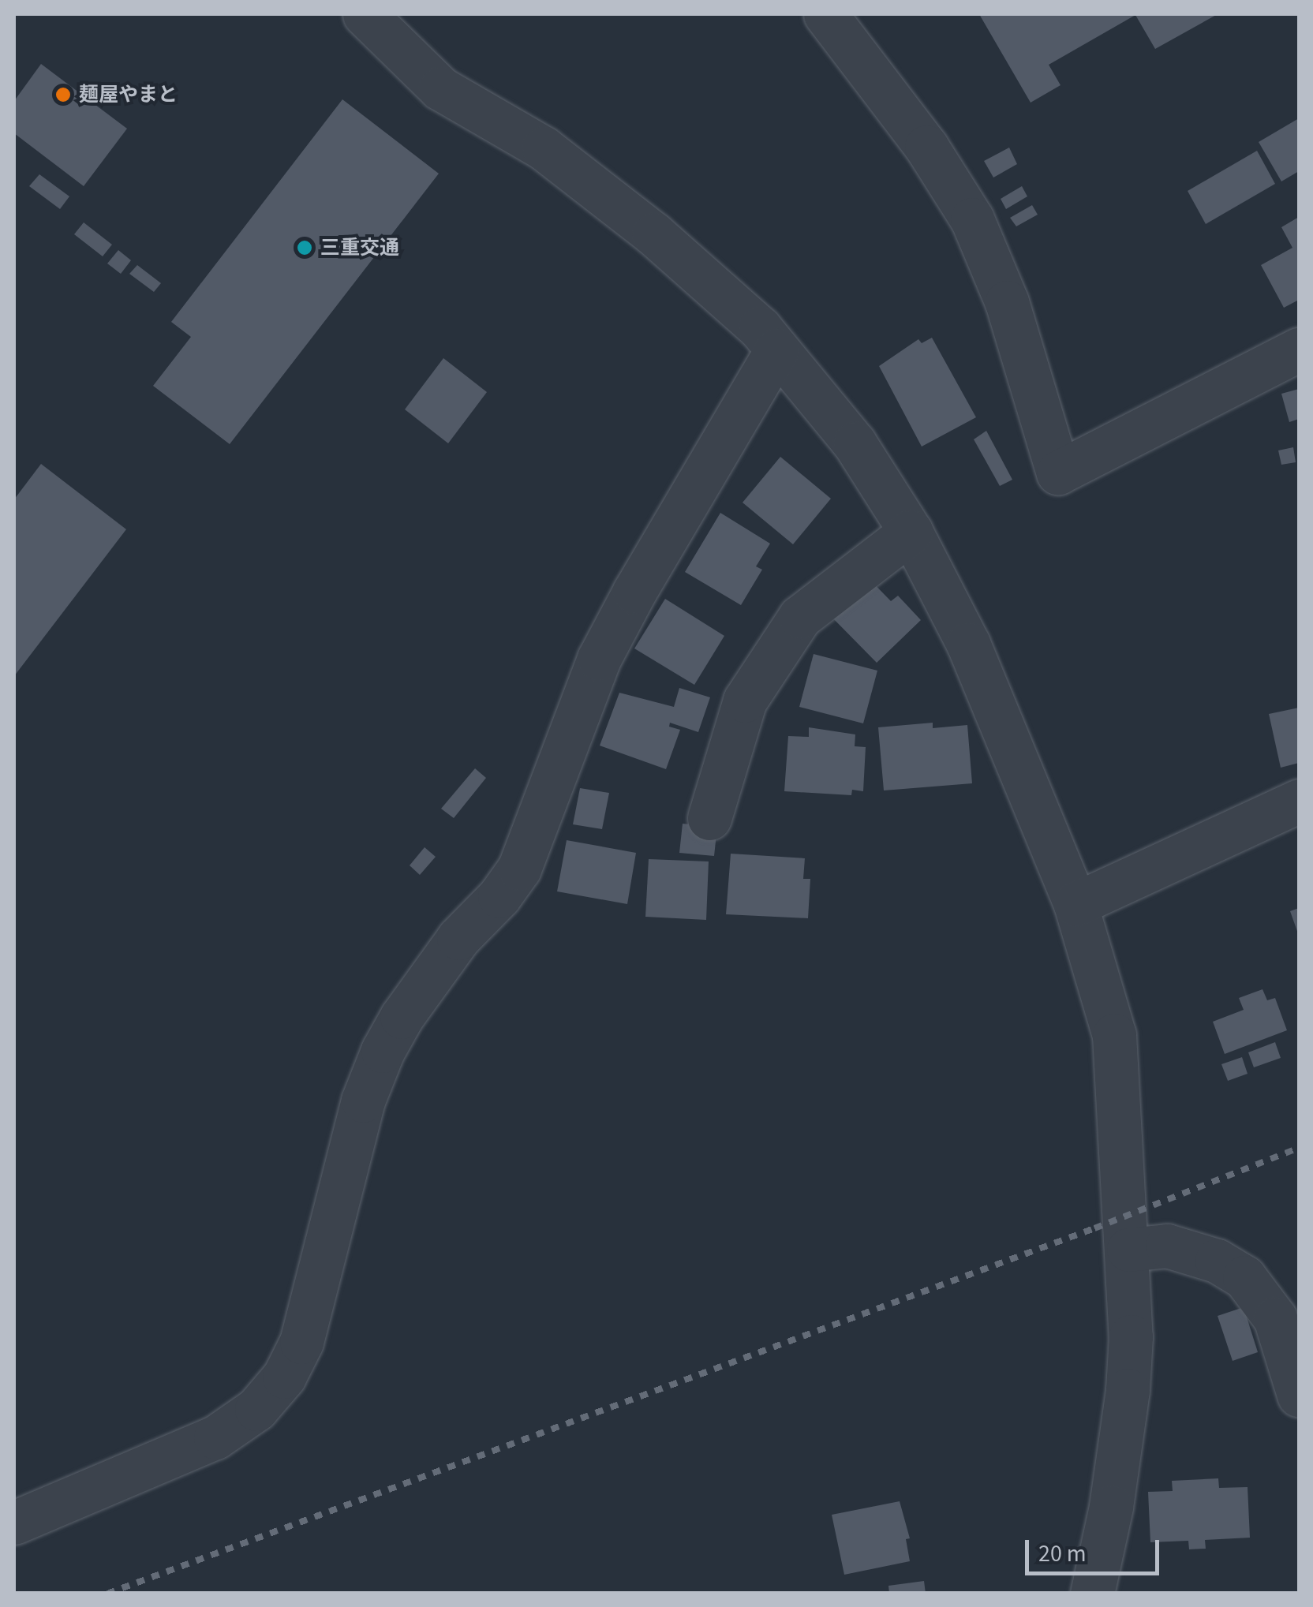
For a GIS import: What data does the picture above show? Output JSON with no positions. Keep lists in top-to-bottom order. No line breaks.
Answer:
{"places":["麺屋やまと","三重交通"],"scale_bar":"20 m"}
